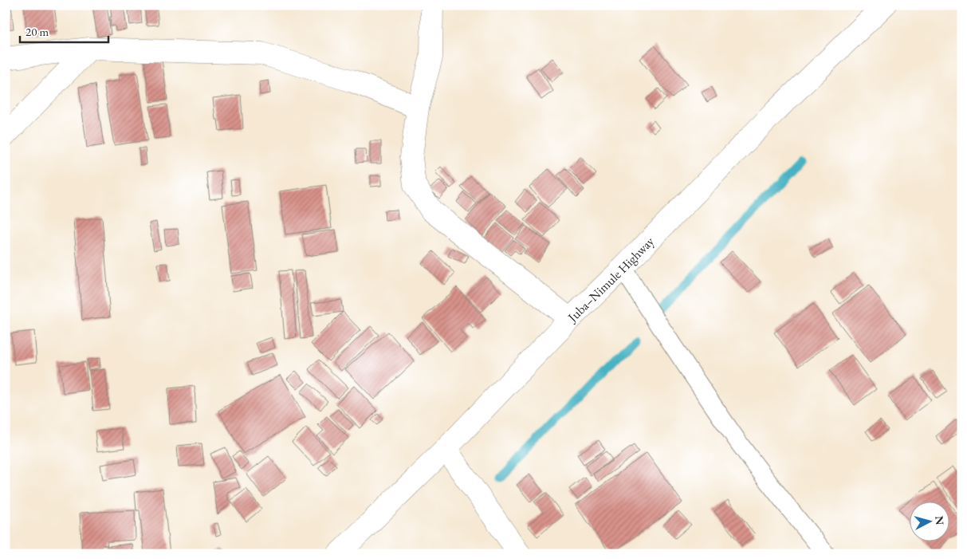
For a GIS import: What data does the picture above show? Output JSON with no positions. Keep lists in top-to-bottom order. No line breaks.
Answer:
{"streets":{"street":["Juba–Nimule Highway"]},"scale_bar":"20 m","north":"right"}
